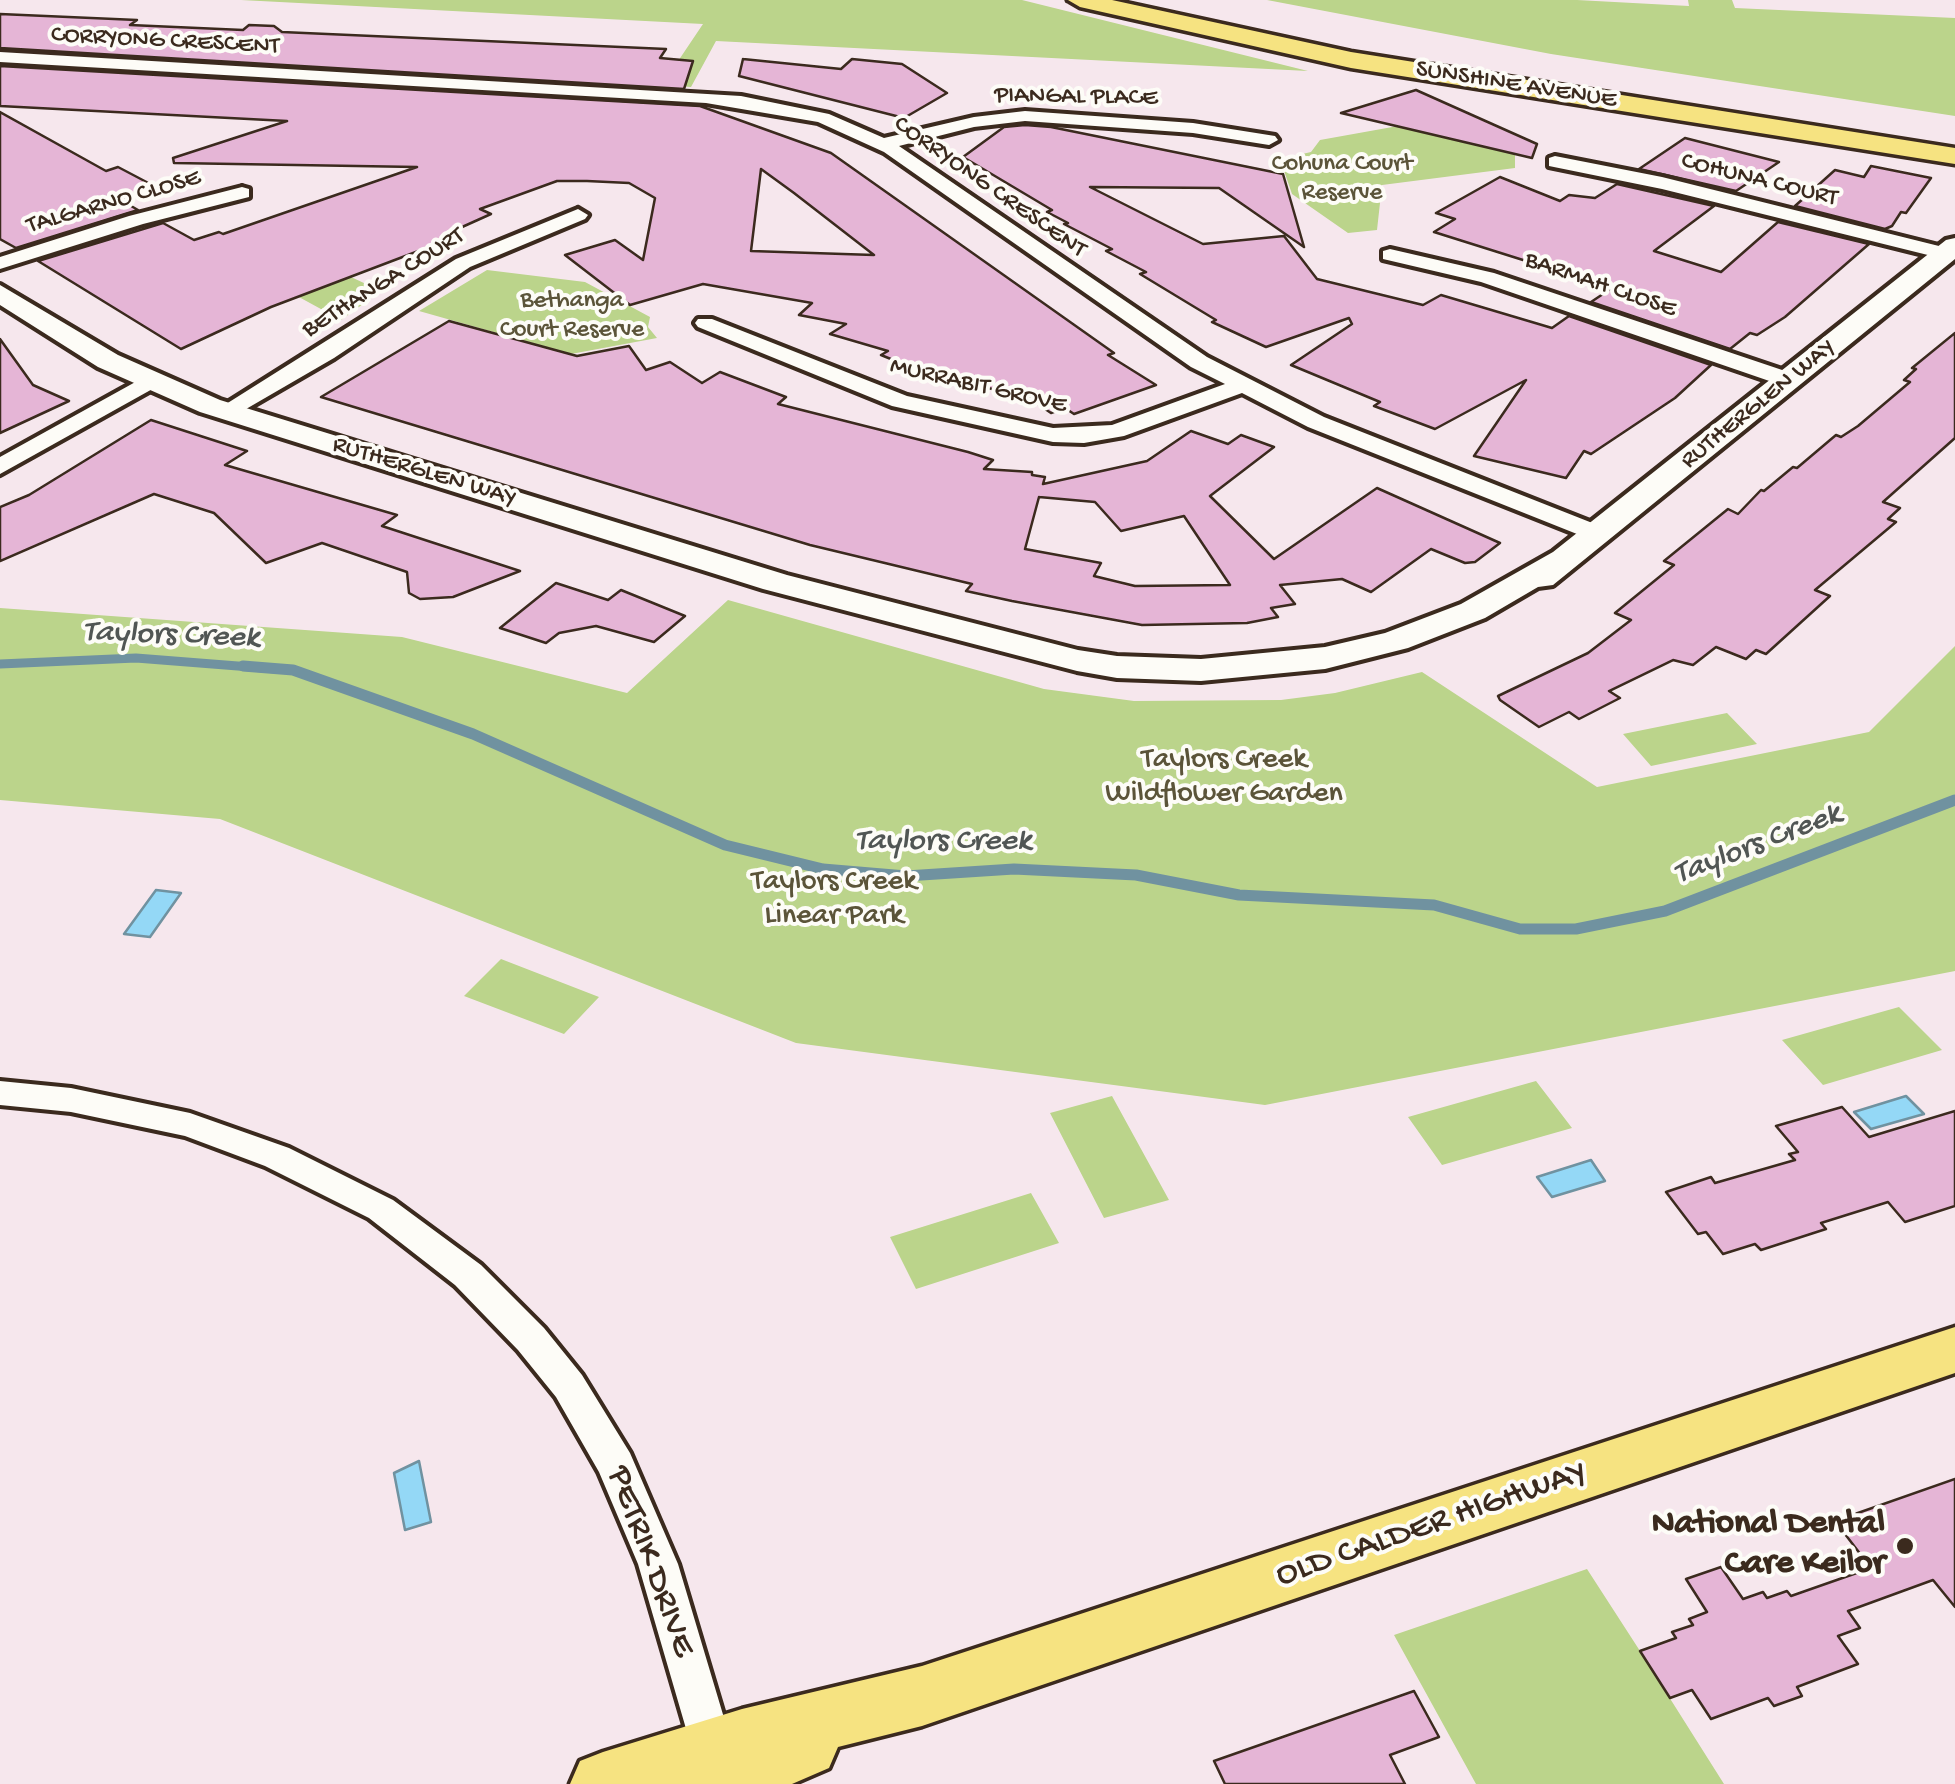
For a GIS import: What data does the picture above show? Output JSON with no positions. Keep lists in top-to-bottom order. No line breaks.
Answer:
{"streets":{"main road":["SUNSHINE AVENUE","OLD CALDER HIGHWAY"],"street":["CORRYONG CRESCENT","PIANGAL PLACE","COHUNA COURT","TALGARNO CLOSE","BETHANGA COURT","BARMAH CLOSE","MURRABIT GROVE","RUTHERGLEN WAY","PETRIK DRIVE"]},"crossings":[["CORRYONG CRESCENT","PIANGAL PLACE"],["CORRYONG CRESCENT","MURRABIT GROVE"],["CORRYONG CRESCENT","RUTHERGLEN WAY"],["COHUNA COURT","RUTHERGLEN WAY"],["BETHANGA COURT","RUTHERGLEN WAY"],["BARMAH CLOSE","RUTHERGLEN WAY"],["OLD CALDER HIGHWAY","PETRIK DRIVE"]],"water":["Taylors Creek"],"parks":["Cohuna Court Reserve","Bethanga Court Reserve","Taylors Creek Wildflower Garden","Taylors Creek Linear Park"],"places":["National Dental Care Keilor"]}
